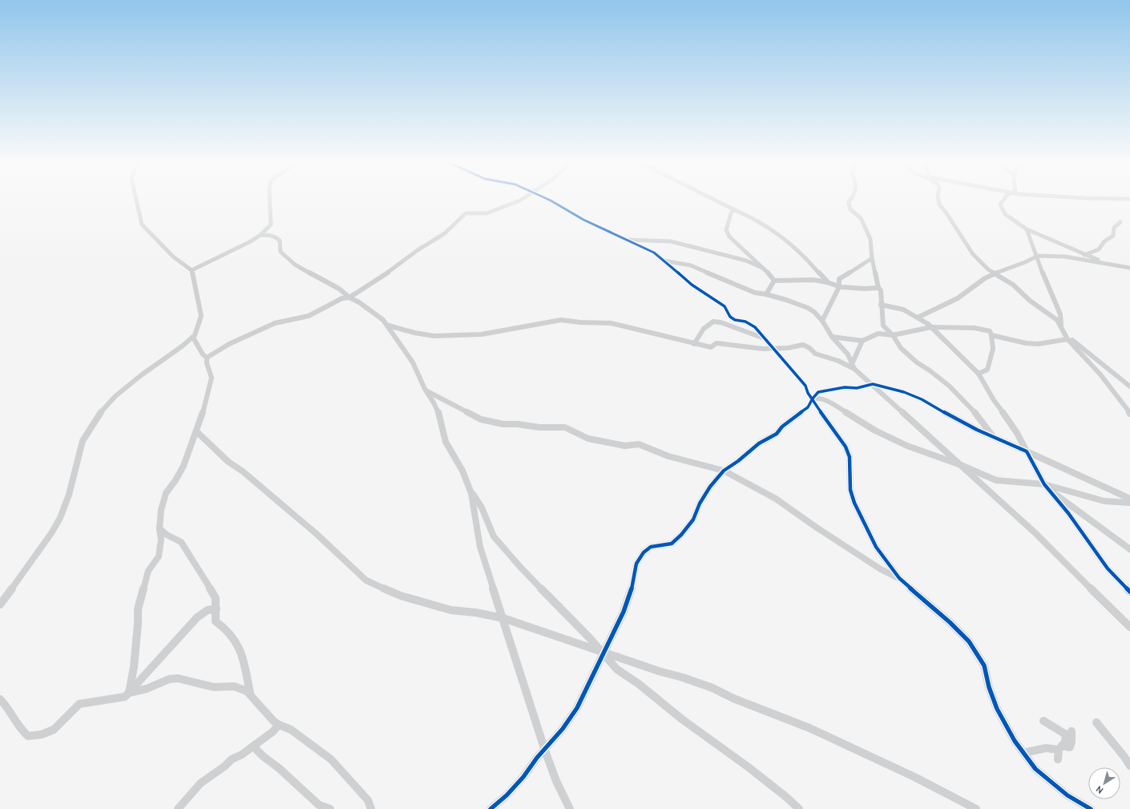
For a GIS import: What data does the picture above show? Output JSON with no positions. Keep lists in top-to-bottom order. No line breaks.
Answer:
{"north":"bottom left"}
